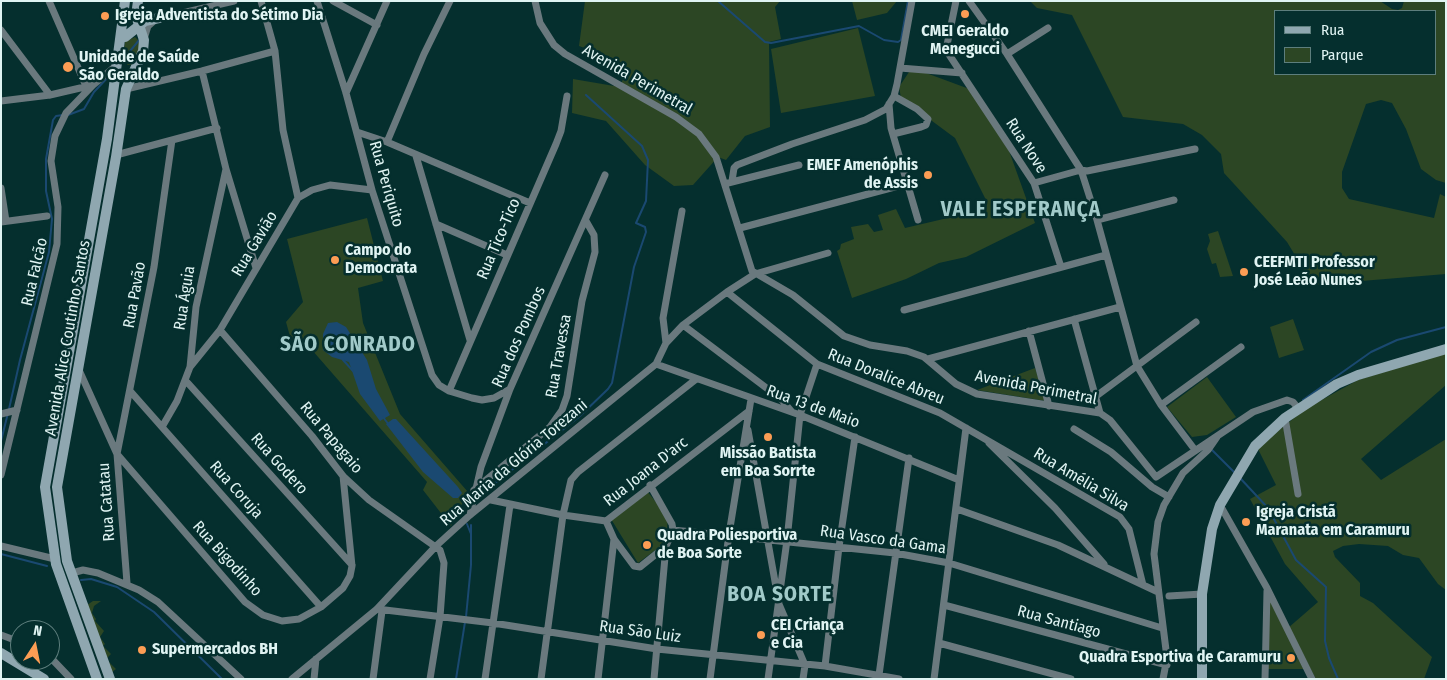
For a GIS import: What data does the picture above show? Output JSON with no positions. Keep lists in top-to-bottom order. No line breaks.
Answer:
{"streets":{"main road":["Avenida Alice Coutinho Santos"],"street":["Avenida Perimetral","Rua Nove","Rua Periquito","Rua Tico-Tico","Rua Gavião","Rua Falcão","Rua Pavão","Rua Águia","Rua dos Pombos","Rua Travessa","Rua Doralice Abreu","Rua 13 de Maio","Rua Papagaio","Rua Maria da Glória Torezani","Rua Godero","Rua Joana D'arc","Rua Amélia Silva","Rua Coruja","Rua Catatau","Rua Vasco da Gama","Rua Bigodinho","Rua Santiago","Rua São Luiz"]},"crossings":[["Avenida Perimetral","Rua Maria da Glória Torezani"],["Rua Periquito","Rua Tico-Tico"],["Rua Periquito","Rua dos Pombos"],["Rua Gavião","Rua Águia"],["Rua Gavião","Rua Papagaio"],["Rua Falcão","Avenida Alice Coutinho Santos"],["Rua Pavão","Rua Coruja"],["Rua Pavão","Rua Catatau"],["Rua Pavão","Rua Bigodinho"],["Rua Águia","Rua Godero"],["Rua Águia","Rua Coruja"],["Rua dos Pombos","Rua Travessa"],["Rua dos Pombos","Rua Maria da Glória Torezani"],["Avenida Alice Coutinho Santos","Rua Catatau"],["Rua Doralice Abreu","Rua Maria da Glória Torezani"],["Rua Doralice Abreu","Rua Amélia Silva"],["Rua 13 de Maio","Rua Maria da Glória Torezani"],["Rua Papagaio","Rua Maria da Glória Torezani"],["Rua Papagaio","Rua Bigodinho"],["Rua Maria da Glória Torezani","Rua Joana D'arc"],["Rua Maria da Glória Torezani","Rua São Luiz"],["Rua Godero","Rua Bigodinho"],["Rua Coruja","Rua Bigodinho"],["Rua Catatau","Rua Bigodinho"]],"districts":["VALE ESPERANÇA","SÃO CONRADO","BOA SORTE"],"places":["CMEI Geraldo Menegucci","Igreja Adventista do Sétimo Dia","Unidade de Saúde São Geraldo","EMEF Amenóphis de Assis","Campo do Democrata","CEEFMTI Professor José Leão Nunes","Missão Batista em Boa Sorrte","Igreja Cristã Maranata em Caramuru","Quadra Poliesportiva de Boa Sorte","CEI Criança e Cia","Supermercados BH","Quadra Esportiva de Caramuru"],"legend":["Rua","Parque"],"north":"top"}
